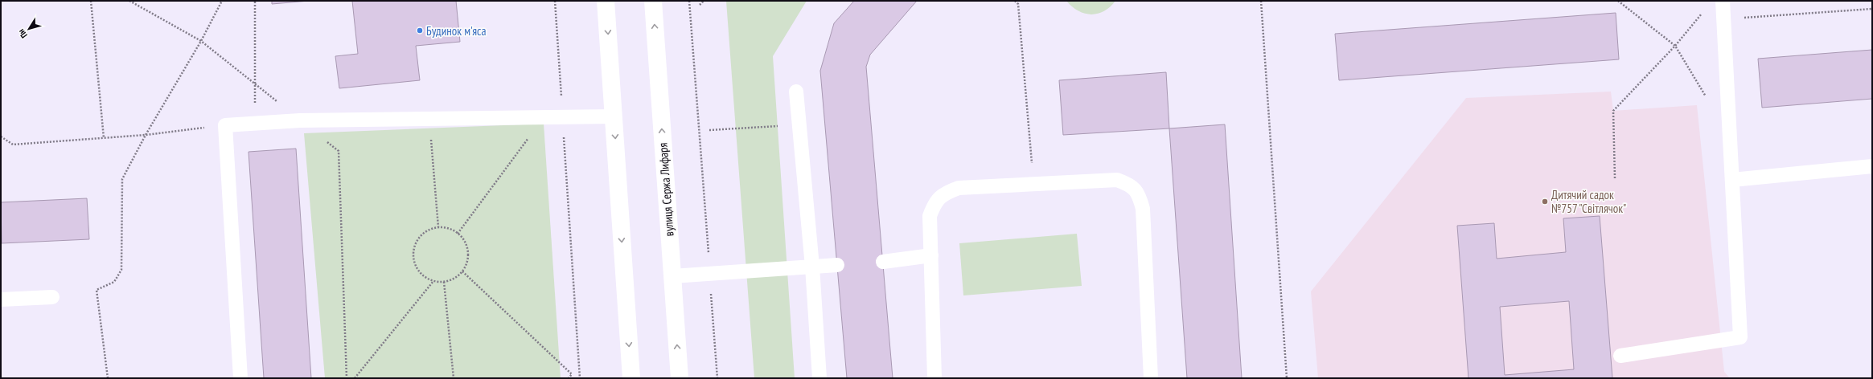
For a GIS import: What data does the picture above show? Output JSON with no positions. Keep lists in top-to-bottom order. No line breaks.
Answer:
{"streets":{"street":["вулиця Сержа Лифаря"]},"places":["Будинок м'яса","Дитячий садок №757 \"Світлячок\""],"north":"bottom left"}
